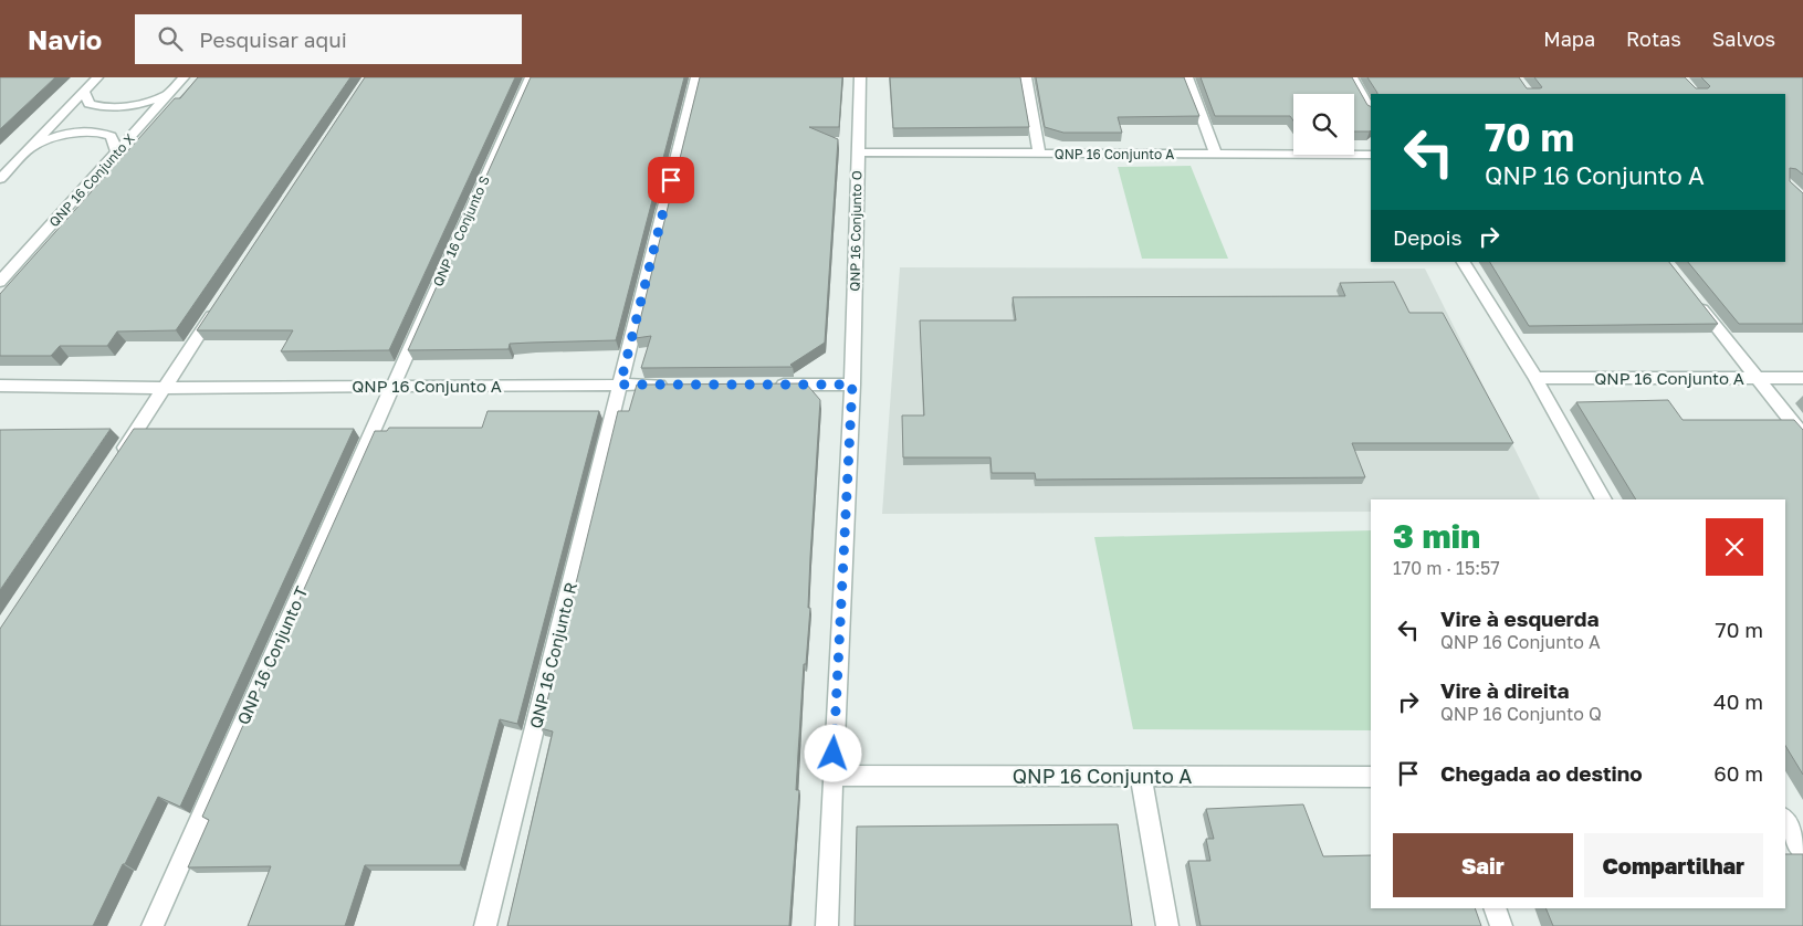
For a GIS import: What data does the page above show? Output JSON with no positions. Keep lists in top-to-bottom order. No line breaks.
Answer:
{"streets":{"street":["QNP 16 Conjunto A","QNP 16 Conjunto X","QNP 16 Conjunto S","QNP 16 Conjunto O","QNP 16 Conjunto T","QNP 16 Conjunto R"]},"crossings":[["QNP 16 Conjunto A","QNP 16 Conjunto S"],["QNP 16 Conjunto A","QNP 16 Conjunto O"],["QNP 16 Conjunto A","QNP 16 Conjunto T"],["QNP 16 Conjunto A","QNP 16 Conjunto R"],["QNP 16 Conjunto S","QNP 16 Conjunto T"]],"page":{"header":"Navio","search":"Pesquisar aqui","nav":["Mapa","Rotas","Salvos"],"turn":["70 m","QNP 16 Conjunto A"],"then":"Depois","heading":["3 min","170 m · 15:57"],"list":[{"name":"Vire à esquerda","note":"QNP 16 Conjunto A","value":"70 m"},{"name":"Vire à direita","note":"QNP 16 Conjunto Q","value":"40 m"},{"name":"Chegada ao destino","value":"60 m"}],"buttons":["Sair","Compartilhar"]}}
